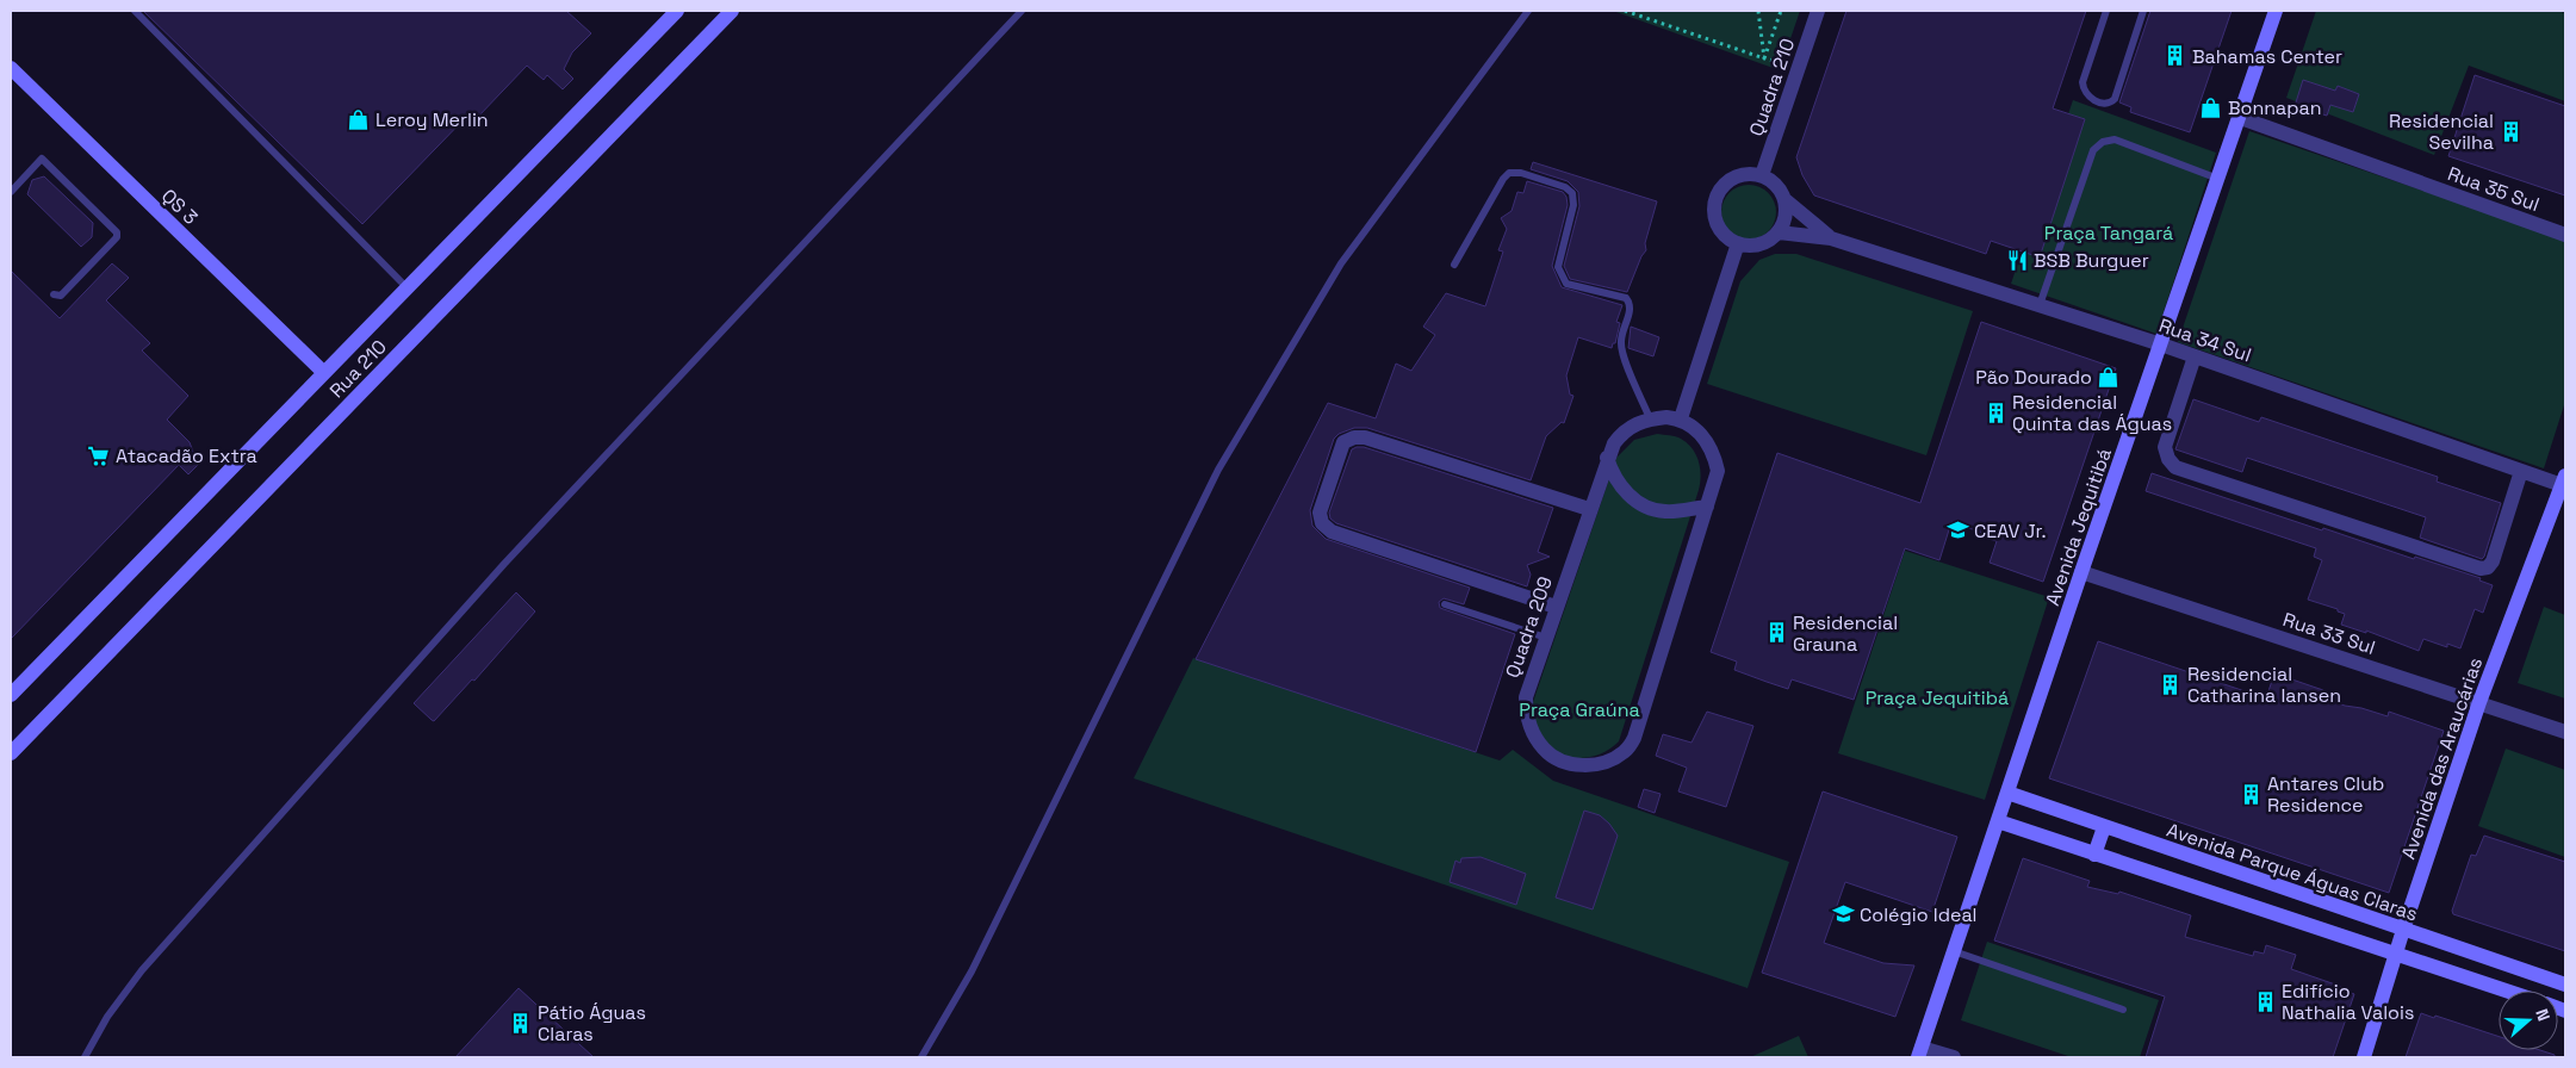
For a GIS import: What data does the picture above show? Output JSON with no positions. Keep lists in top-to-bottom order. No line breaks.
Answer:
{"streets":{"street":["Quadra 210","Rua 35 Sul","QS 3","Rua 34 Sul","Rua 210","Avenida Jequitibá","Quadra 209","Rua 33 Sul","Avenida das Araucárias","Avenida Parque Águas Claras"]},"crossings":[["Quadra 210","Rua 34 Sul"],["Rua 35 Sul","Avenida Jequitibá"],["QS 3","Rua 210"],["Rua 34 Sul","Avenida Jequitibá"],["Rua 34 Sul","Avenida das Araucárias"],["Avenida Jequitibá","Rua 33 Sul"],["Avenida Jequitibá","Avenida Parque Águas Claras"],["Rua 33 Sul","Avenida das Araucárias"],["Avenida das Araucárias","Avenida Parque Águas Claras"]],"parks":["Praça Tangará","Praça Jequitibá","Praça Graúna"],"places":{"building":["Bahamas Center","Residencial Sevilha","Residencial Quinta das Águas","Residencial Grauna","Residencial Catharina Iansen","Antares Club Residence","Edifício Nathalia Valois","Pátio Águas Claras"],"shop":["Bonnapan","Leroy Merlin","Pão Dourado"],"restaurant":["BSB Burguer"],"supermarket":["Atacadão Extra"],"school or university":["CEAV Jr.","Colégio Ideal"]},"north":"right"}
